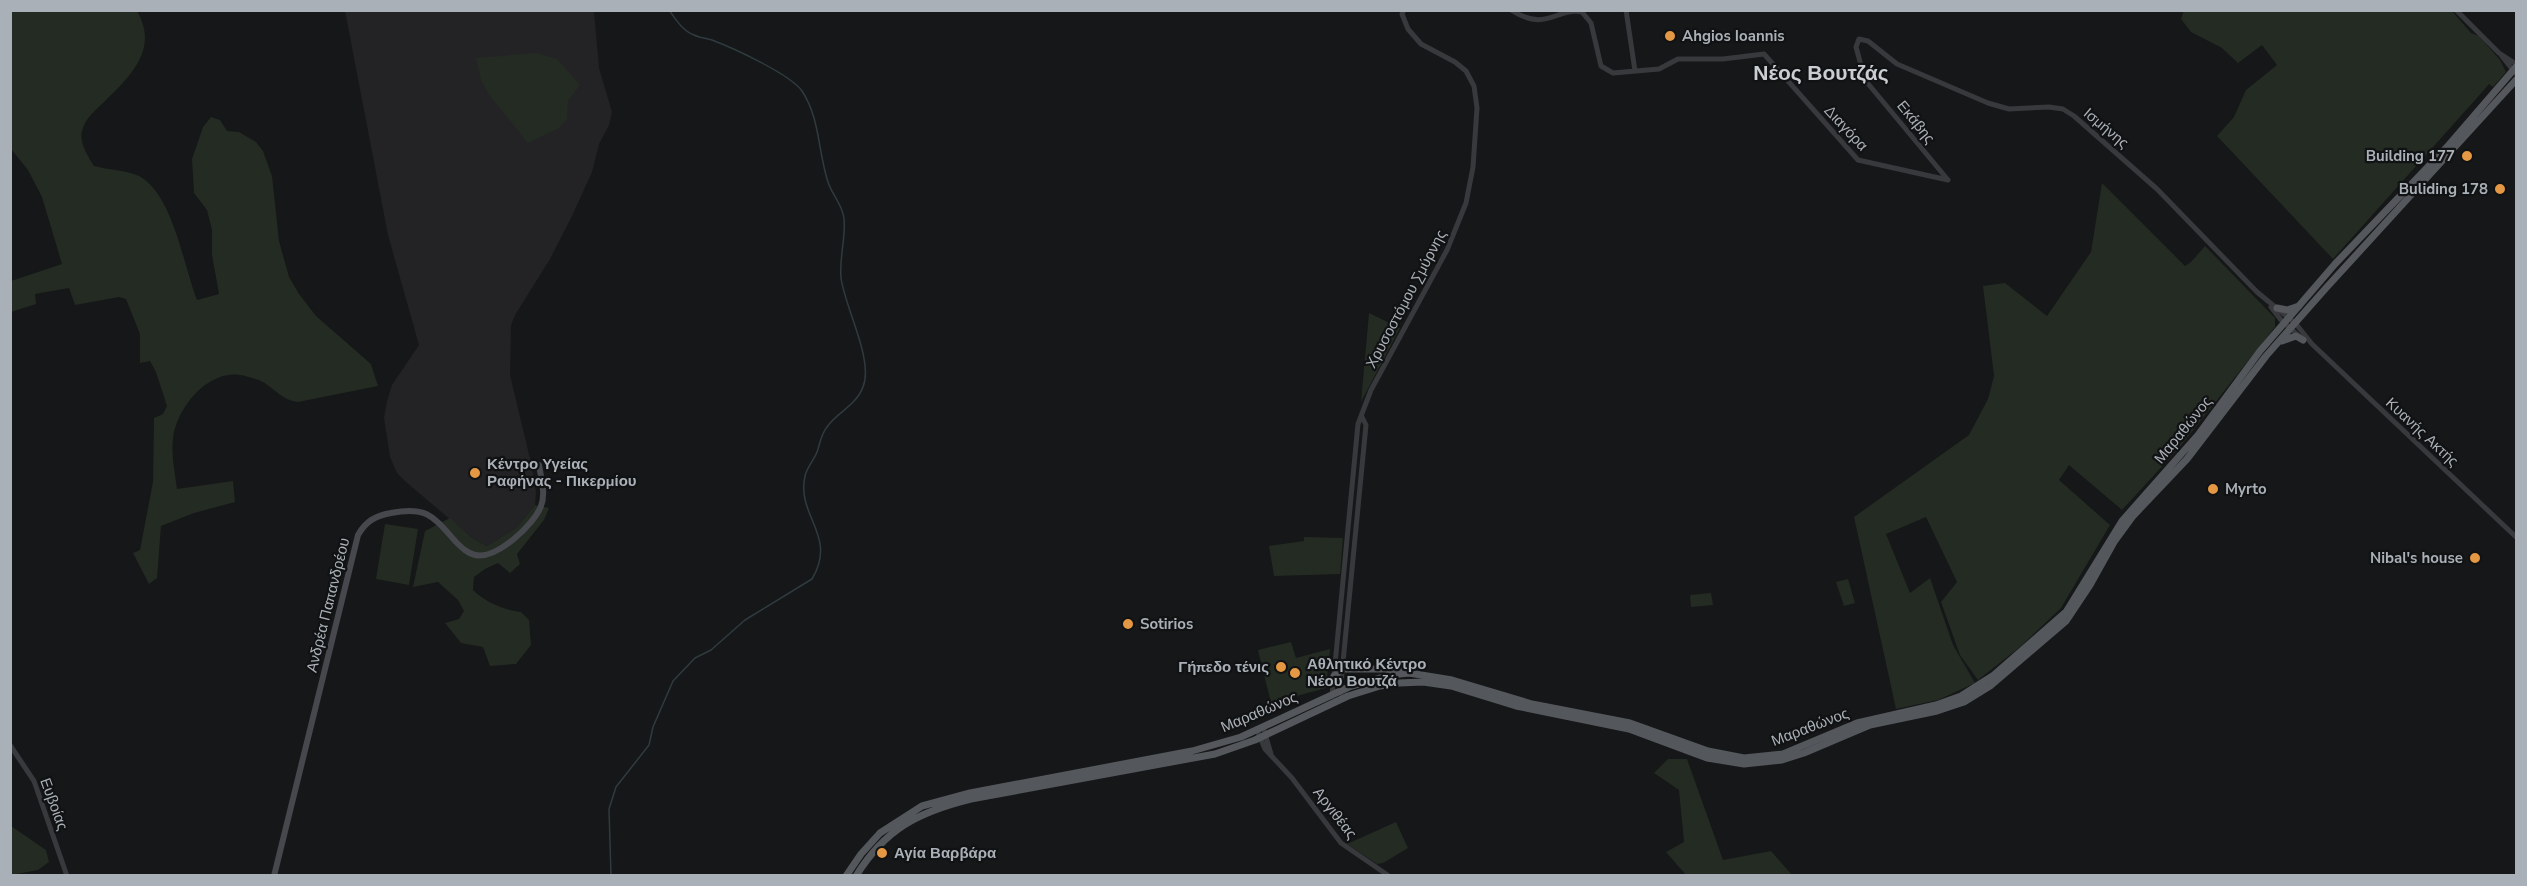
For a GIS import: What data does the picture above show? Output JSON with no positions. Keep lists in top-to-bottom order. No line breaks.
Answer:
{"streets":{"main road":["Μαραθώνος","Ανδρέα Παπανδρέου"],"street":["Εκάβης","Διαγόρα","Ισμήνης","Χρυσοστόμου Σμύρνης","Κυανής Ακτής","Ευβοίας","Αργιθέας"]},"crossings":[["Εκάβης","Διαγόρα"],["Εκάβης","Ισμήνης"],["Χρυσοστόμου Σμύρνης","Μαραθώνος"],["Μαραθώνος","Κυανής Ακτής"],["Μαραθώνος","Αργιθέας"]],"districts":["Νέος Βουτζάς"],"places":["Ahgios Ioannis","Building 177","Buliding 178","Κέντρο Υγείας Ραφήνας - Πικερμίου","Myrto","Nibal's house","Sotirios","Γήπεδο τένις","Αθλητικό Κέντρο Νέου Βουτζά","Αγία Βαρβάρα"]}
